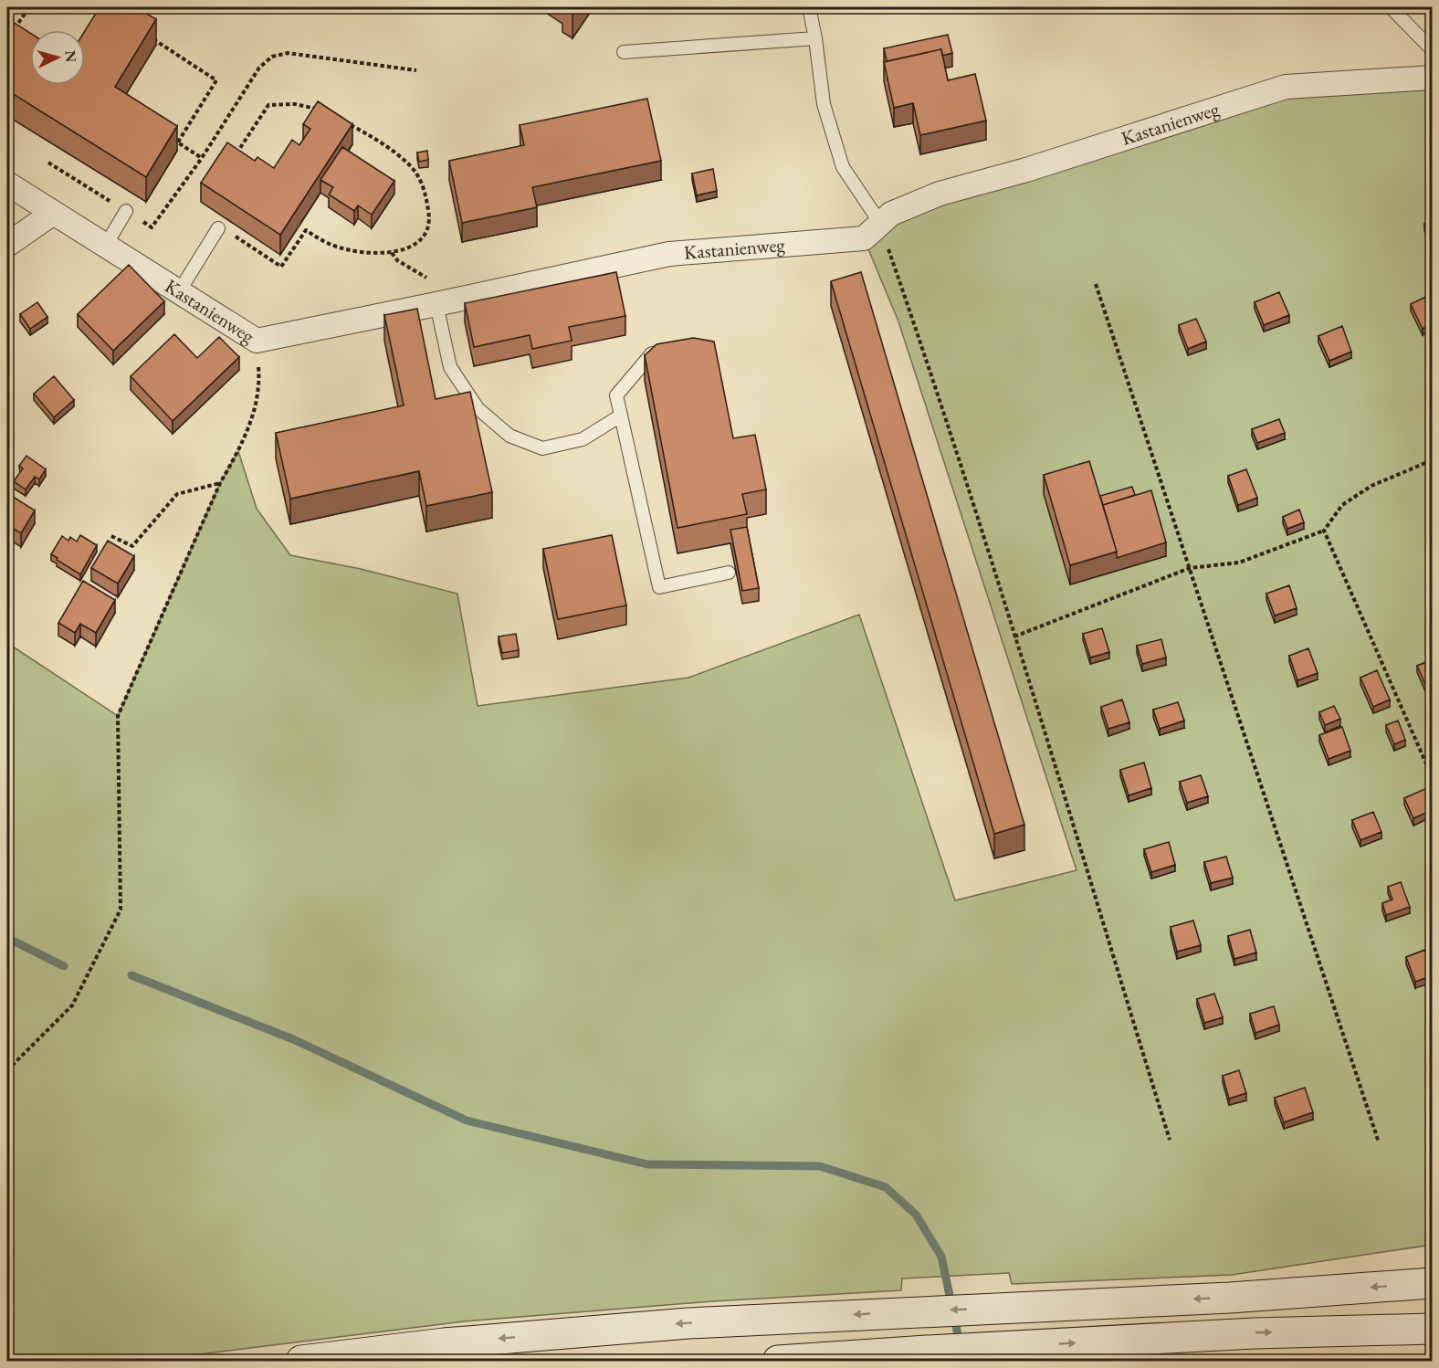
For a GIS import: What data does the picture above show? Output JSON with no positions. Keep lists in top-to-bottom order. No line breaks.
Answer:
{"streets":{"street":["Kastanienweg"]},"north":"right"}
